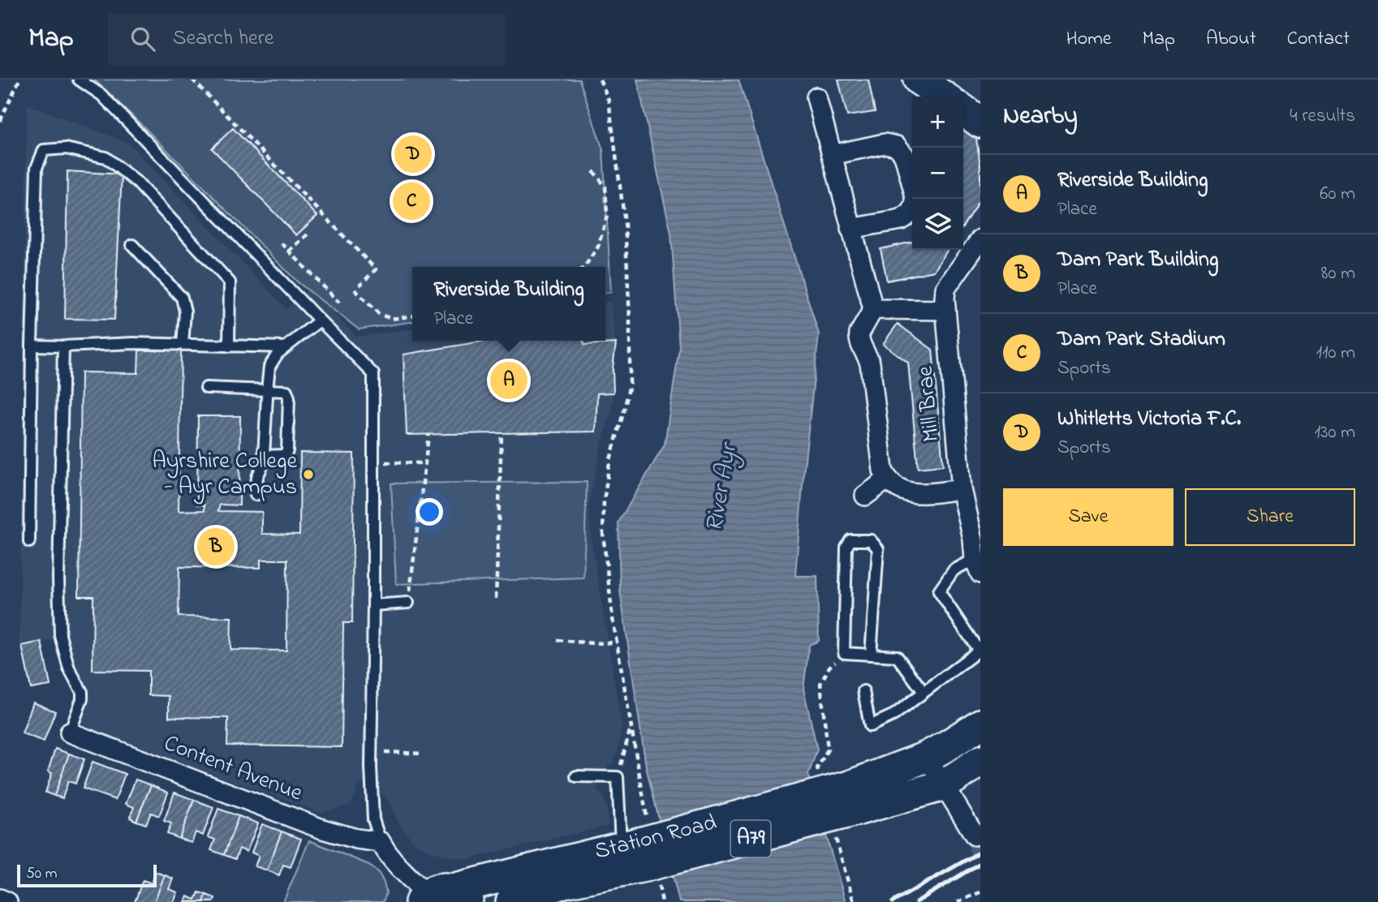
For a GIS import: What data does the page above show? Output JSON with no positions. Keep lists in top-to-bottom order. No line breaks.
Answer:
{"streets":{"main road":["Station Road","A79"],"street":["Mill Brae","Content Avenue"]},"water":["River Ayr"],"places":["Ayrshire College - Ayr Campus"],"scale_bar":"50 m","page":{"header":"Map","search":"Search here","nav":["Home","Map","About","Contact"],"heading":["Nearby","4 results"],"map_buttons":["+","−"],"pins":["D","C","A","B"],"list":[{"mark":"A","name":"Riverside Building","note":"Place","value":"60 m"},{"mark":"B","name":"Dam Park Building","note":"Place","value":"80 m"},{"mark":"C","name":"Dam Park Stadium","note":"Sports","value":"110 m"},{"mark":"D","name":"Whitletts Victoria F.C.","note":"Sports","value":"130 m"}],"popup":["Riverside Building","Place"],"buttons":["Save","Share"],"scale":"50 m"}}
